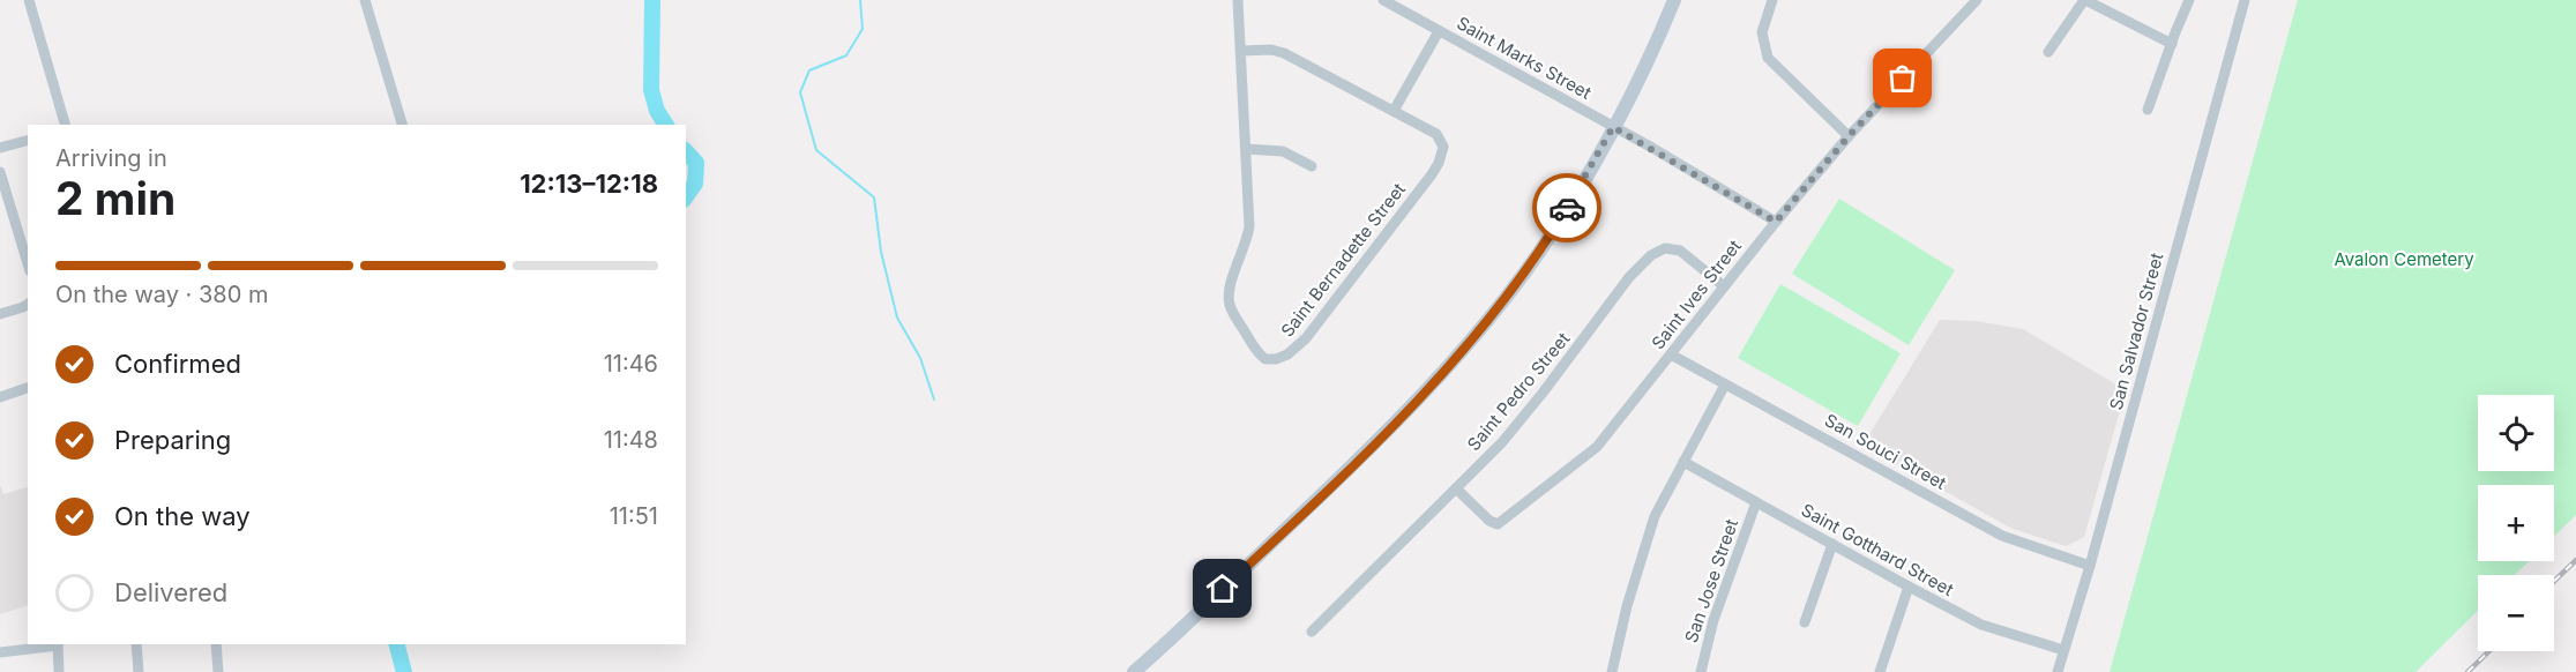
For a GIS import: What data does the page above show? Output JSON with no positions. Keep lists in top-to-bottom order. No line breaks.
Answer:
{"streets":{"street":["Saint Marks Street","Saint Bernadette Street","Saint Ives Street","San Salvador Street","Saint Pedro Street","San Souci Street","Saint Gotthard Street","San Jose Street"]},"crossings":[["Saint Marks Street","Saint Ives Street"],["Saint Ives Street","Saint Pedro Street"],["Saint Ives Street","San Souci Street"],["San Salvador Street","San Souci Street"],["San Salvador Street","Saint Gotthard Street"],["Saint Gotthard Street","San Jose Street"]],"parks":["Avalon Cemetery"],"page":{"heading":["2 min","Arriving in","12:13–12:18"],"bar":"On the way · 380 m","list":[["Confirmed","11:46"],["Preparing","11:48"],["On the way","11:51"],"Delivered"],"map_buttons":["+","−"]}}
